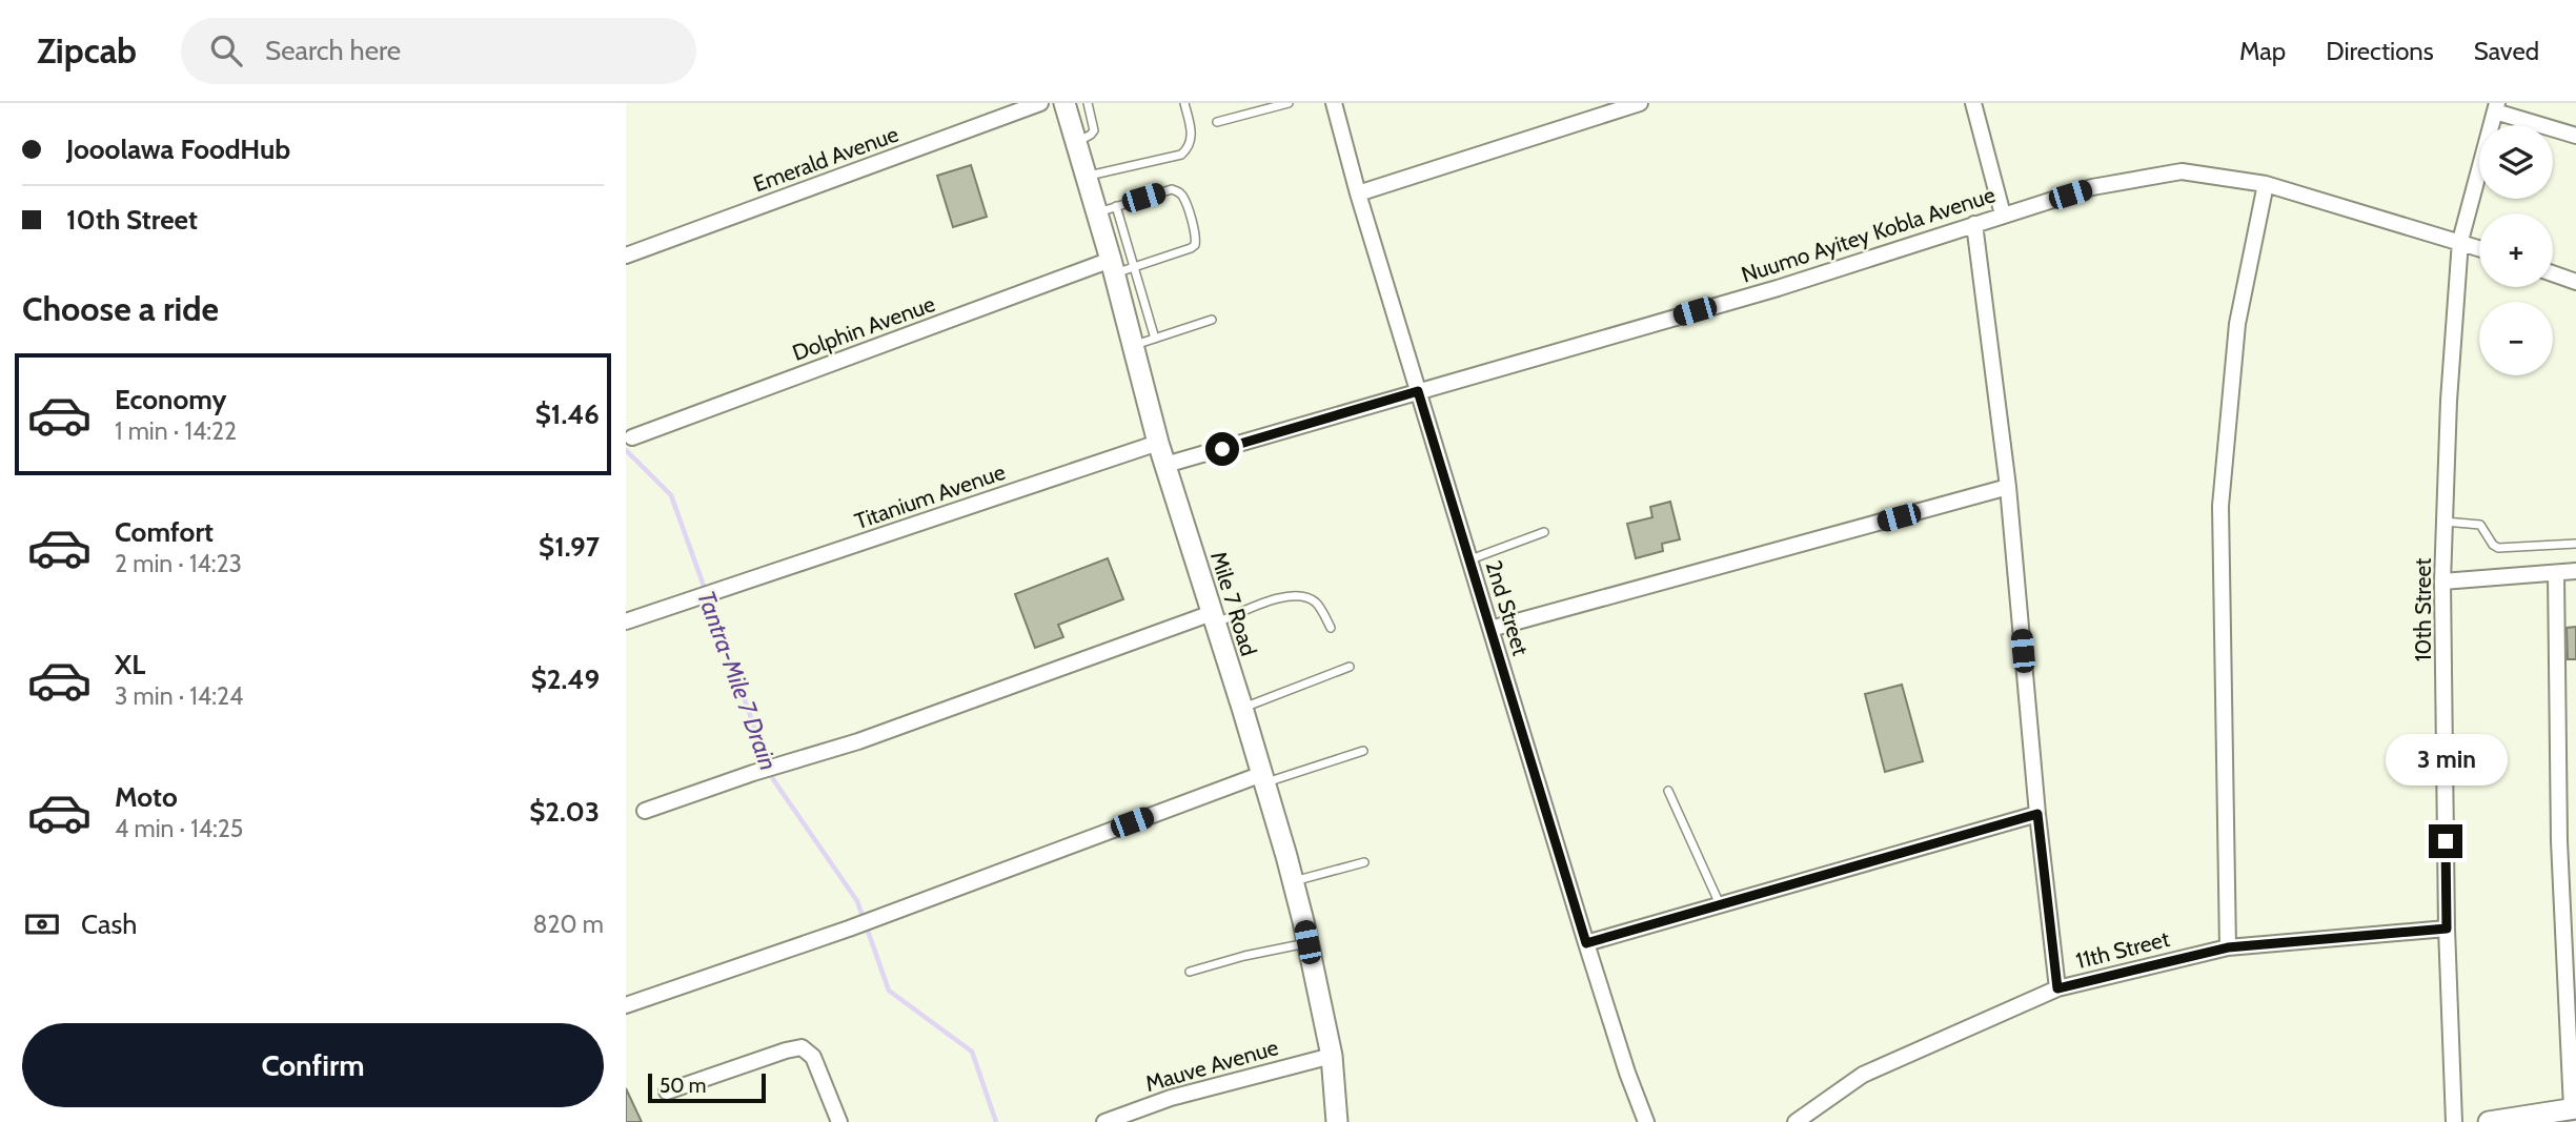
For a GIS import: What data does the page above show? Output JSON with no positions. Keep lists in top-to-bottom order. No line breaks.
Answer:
{"streets":{"street":["Emerald Avenue","Nuumo Ayitey Kobla Avenue","Dolphin Avenue","Titanium Avenue","Mile 7 Road","2nd Street","10th Street","11th Street","Mauve Avenue"]},"crossings":[["Nuumo Ayitey Kobla Avenue","Mile 7 Road"],["Nuumo Ayitey Kobla Avenue","2nd Street"],["Nuumo Ayitey Kobla Avenue","10th Street"],["Dolphin Avenue","Mile 7 Road"],["Titanium Avenue","Mile 7 Road"],["Mile 7 Road","Mauve Avenue"],["10th Street","11th Street"]],"water":["Tantra-Mile 7 Drain"],"scale_bar":"50 m","page":{"header":"Zipcab","search":"Search here","nav":["Map","Directions","Saved"],"banner":["Jooolawa FoodHub","10th Street"],"map_buttons":["+","−"],"heading":"Choose a ride","list":[{"name":"Economy","note":"1 min · 14:22","value":"$1.46"},{"name":"Comfort","note":"2 min · 14:23","value":"$1.97"},{"name":"XL","note":"3 min · 14:24","value":"$2.49"},{"name":"Moto","note":"4 min · 14:25","value":"$2.03"}],"bubble":"3 min","pay":["Cash","820 m"],"buttons":"Confirm","scale":"50 m"}}
